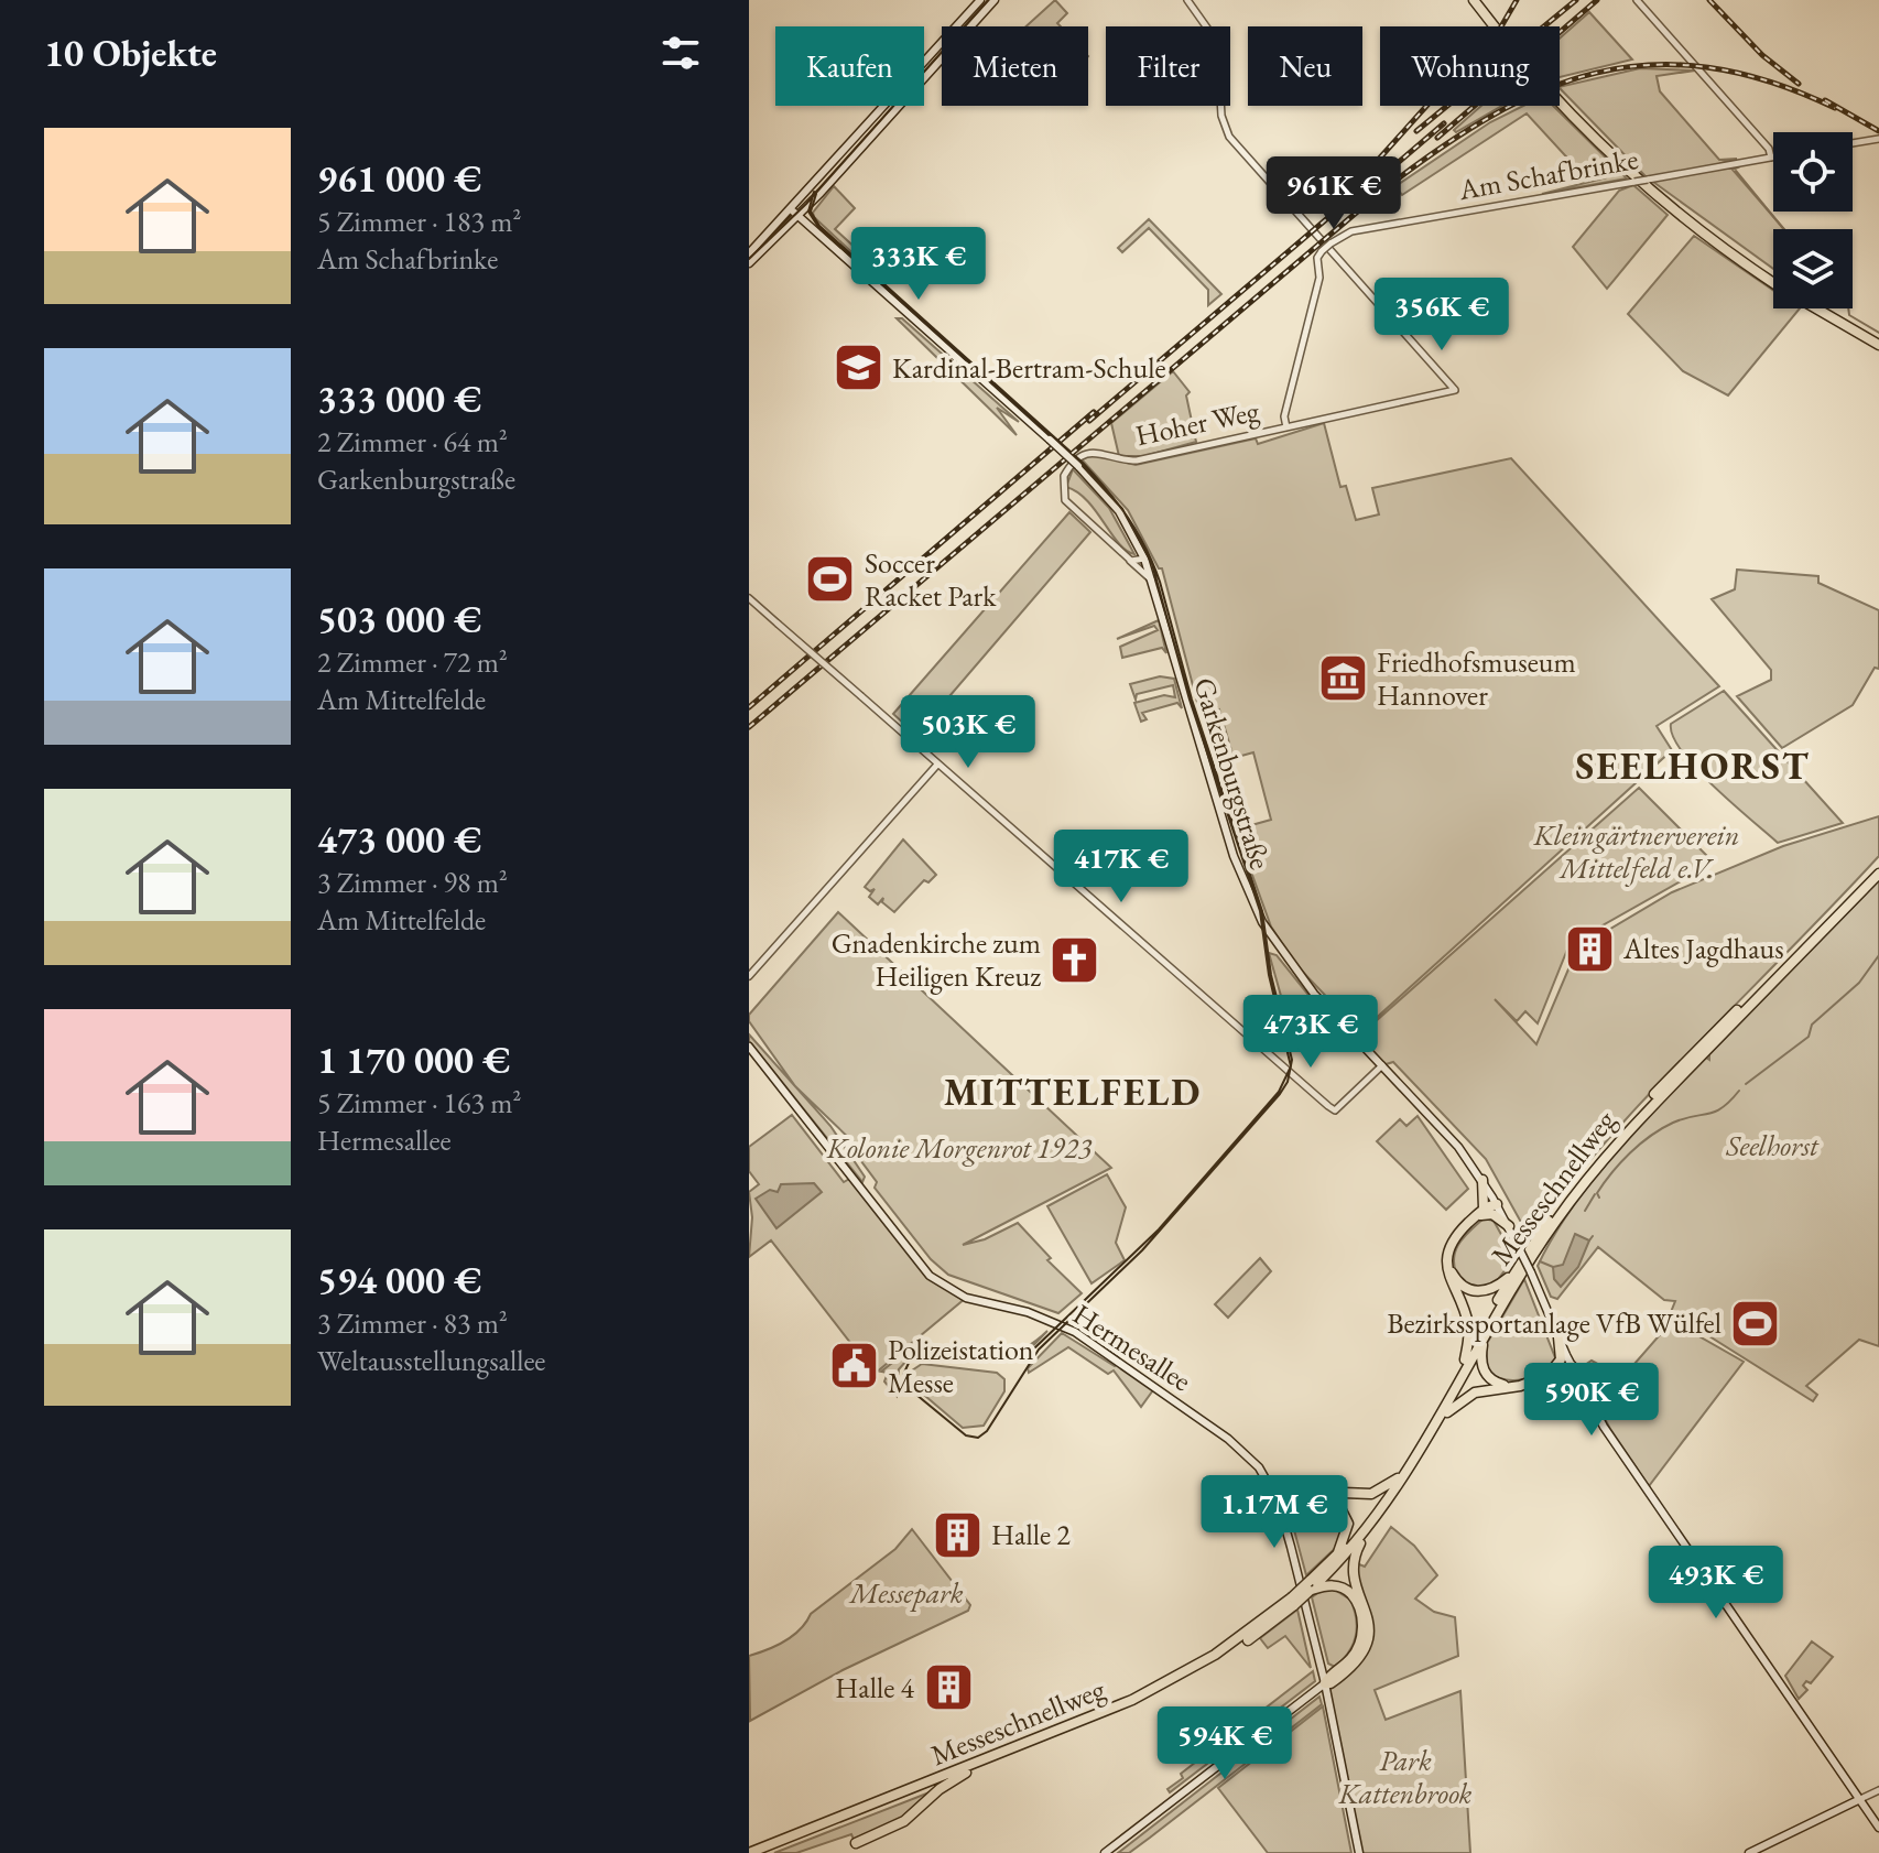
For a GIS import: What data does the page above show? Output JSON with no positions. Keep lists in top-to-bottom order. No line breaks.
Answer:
{"streets":{"highway":["Messeschnellweg"],"main road":["Garkenburgstraße","Hermesallee"],"street":["Am Schafbrinke","Hoher Weg"]},"crossings":[["Am Schafbrinke","Hoher Weg"]],"districts":["SEELHORST","MITTELFELD"],"parks":["Kleingärtnerverein Mittelfeld e.V.","Seelhorst","Kolonie Morgenrot 1923","Messepark","Park Kattenbrook"],"places":{"school or university":["Kardinal-Bertram-Schule"],"sports":["Soccer Racket Park","Bezirkssportanlage VfB Wülfel"],"museum":["Friedhofsmuseum Hannover"],"building":["Altes Jagdhaus","Halle 2","Halle 4"],"church":["Gnadenkirche zum Heiligen Kreuz"],"public building":["Polizeistation Messe"]},"page":{"heading":"10 Objekte","chip":["Kaufen","Mieten","Filter","Neu","Wohnung"],"list":[{"name":"961 000 €","note":"5 Zimmer · 183 m² · Am Schafbrinke"},{"name":"333 000 €","note":"2 Zimmer · 64 m² · Garkenburgstraße"},{"name":"503 000 €","note":"2 Zimmer · 72 m² · Am Mittelfelde"},{"name":"473 000 €","note":"3 Zimmer · 98 m² · Am Mittelfelde"},{"name":"1 170 000 €","note":"5 Zimmer · 163 m² · Hermesallee"},{"name":"594 000 €","note":"3 Zimmer · 83 m² · Weltausstellungsallee"}],"price":["961K €","333K €","356K €","503K €","417K €","473K €","590K €","1.17M €","493K €","594K €"]}}
